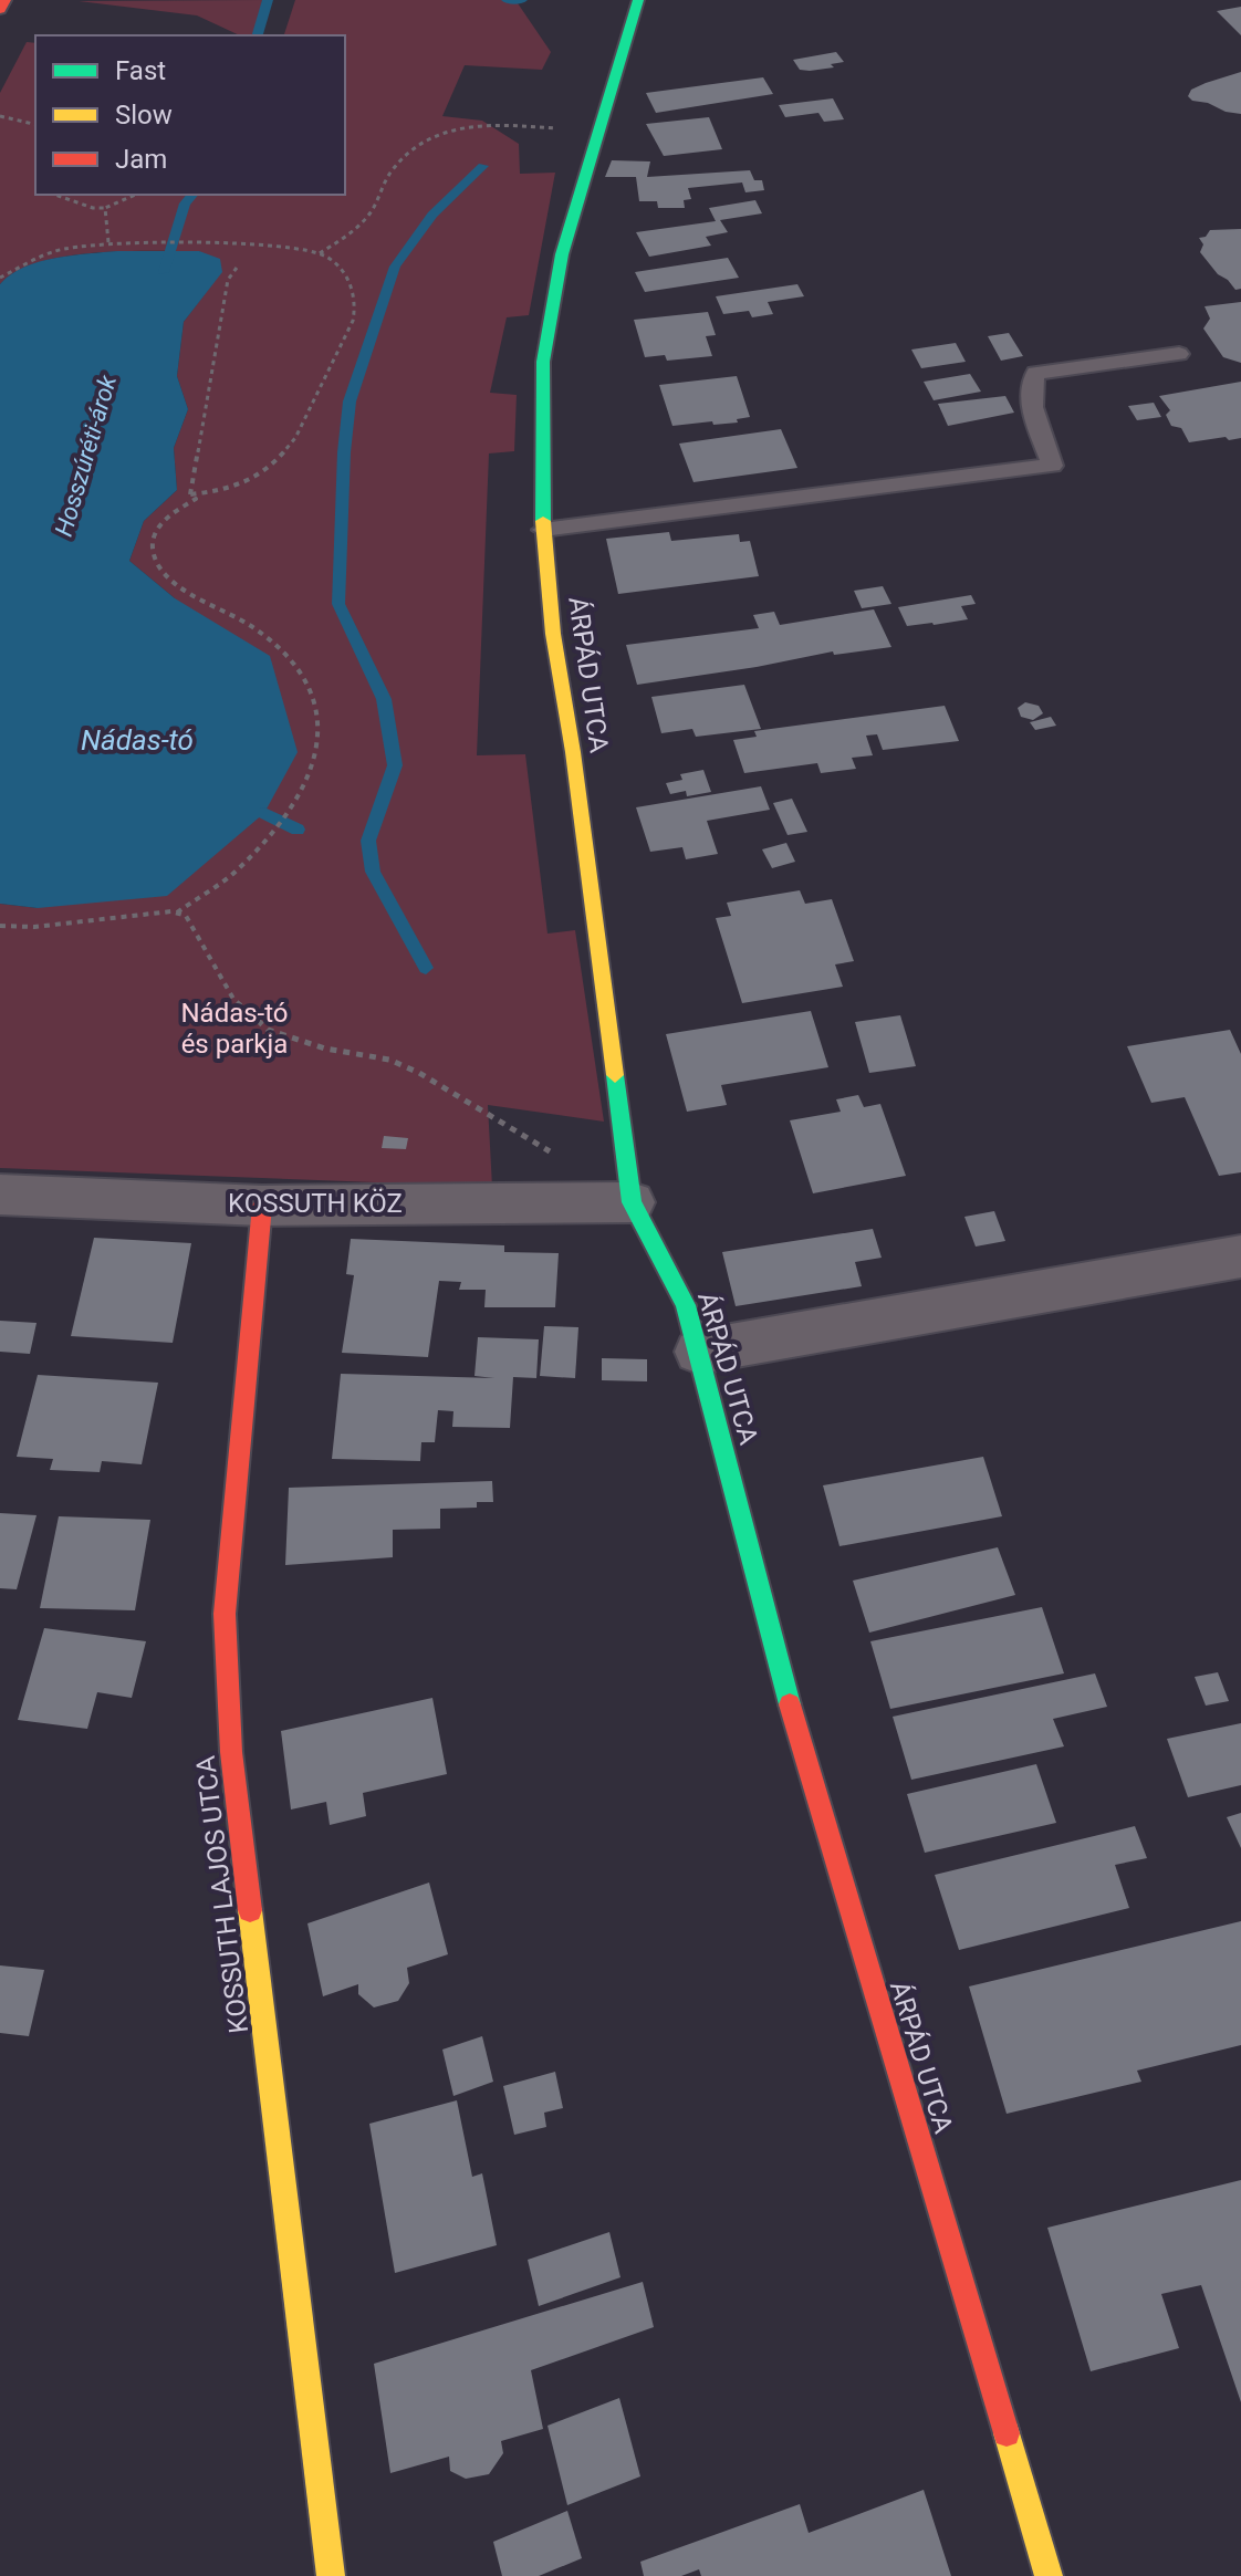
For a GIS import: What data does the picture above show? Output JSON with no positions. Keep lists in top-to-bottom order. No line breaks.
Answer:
{"streets":{"street":["ÁRPÁD UTCA","KOSSUTH KÖZ","KOSSUTH LAJOS UTCA"]},"crossings":[["ÁRPÁD UTCA","KOSSUTH KÖZ"],["KOSSUTH KÖZ","KOSSUTH LAJOS UTCA"]],"water":["Hosszúréti-árok","Nádas-tó"],"parks":["Nádas-tó és parkja"],"legend":["Fast","Slow","Jam"]}
